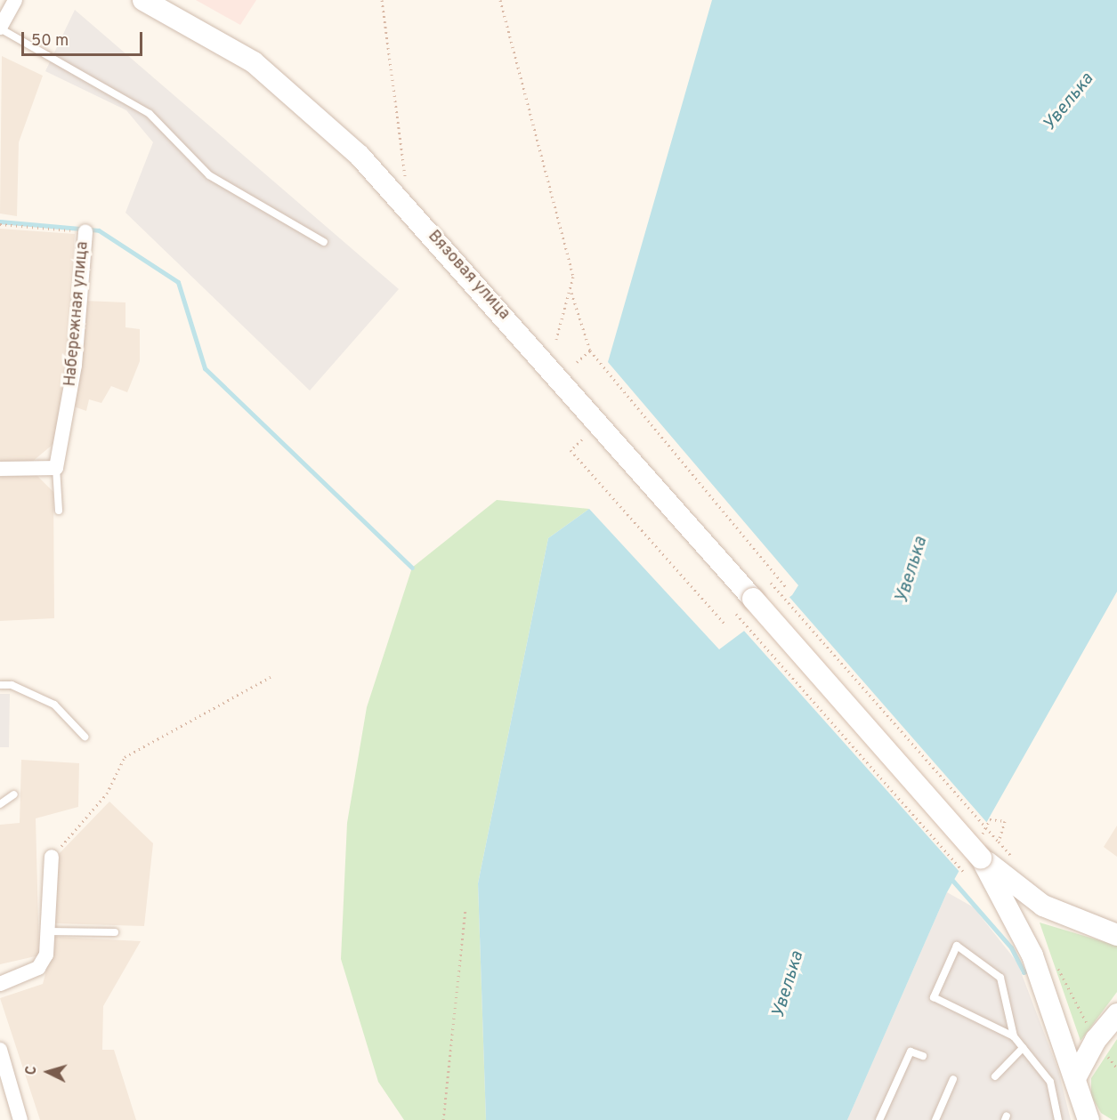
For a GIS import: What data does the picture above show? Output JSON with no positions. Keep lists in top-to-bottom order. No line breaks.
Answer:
{"streets":{"street":["Вязовая улица","Набережная улица"]},"water":["Увелька"],"scale_bar":"50 m","north":"left"}
